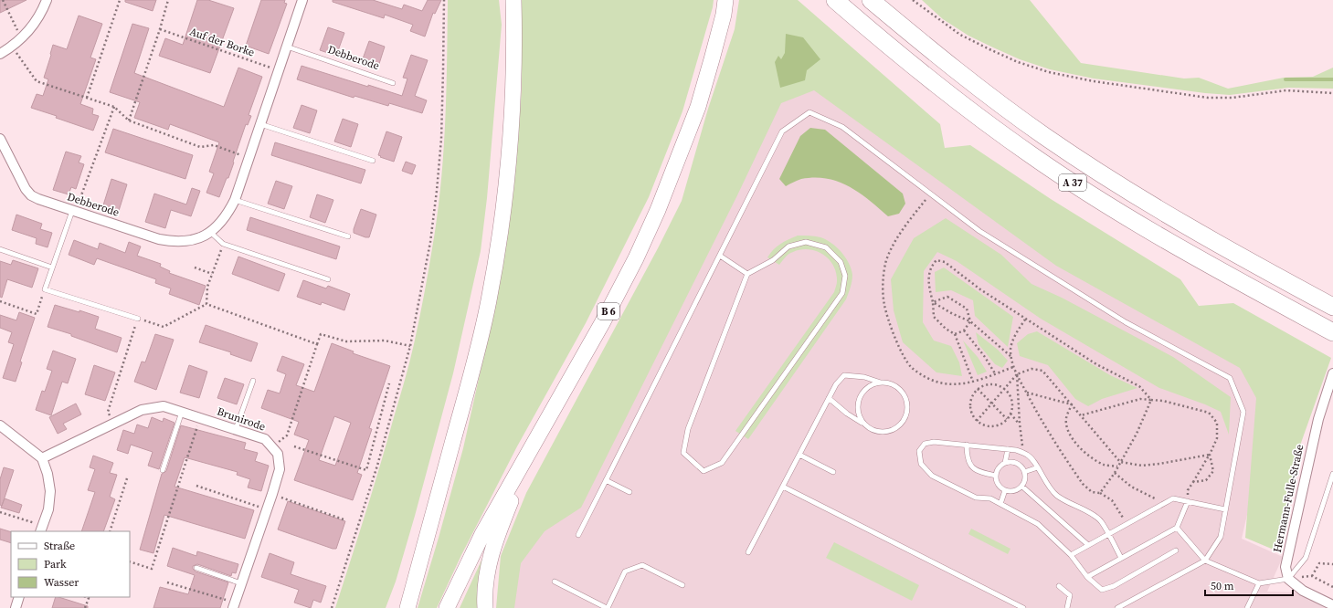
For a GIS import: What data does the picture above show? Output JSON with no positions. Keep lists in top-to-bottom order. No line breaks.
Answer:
{"streets":{"highway":["A 37","B 6"],"street":["Debberode","Brunirode","Hermann-Fulle-Straße"],"path":["Auf der Borke"]},"crossings":[["Auf der Borke","Debberode"]],"legend":["Straße","Park","Wasser"],"scale_bar":"50 m"}
